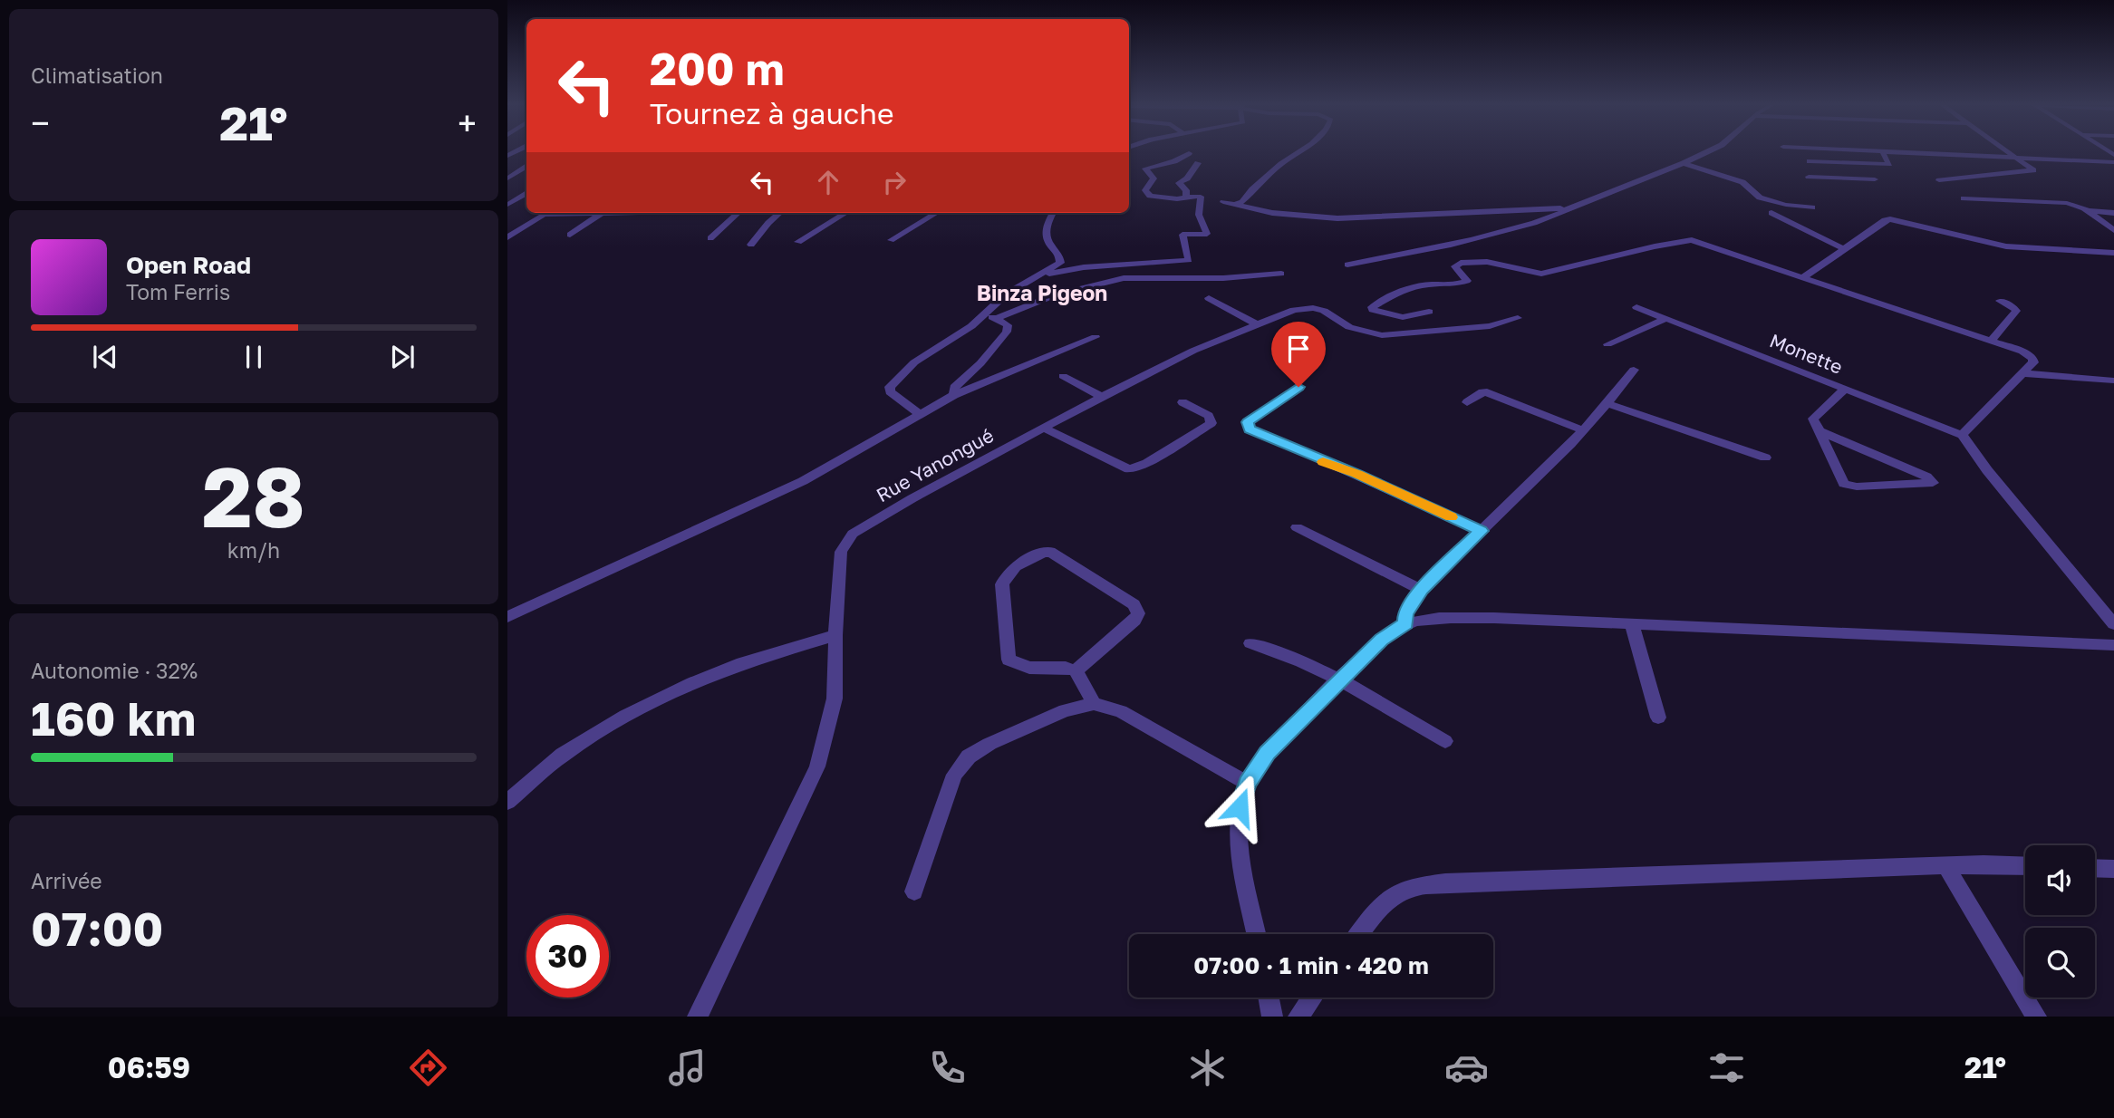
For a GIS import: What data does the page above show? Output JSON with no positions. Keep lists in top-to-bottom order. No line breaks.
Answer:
{"streets":{"street":["Monette","Rue Yanongué"]},"districts":["Binza Pigeon"],"page":{"tile":["Climatisation",["28","km/h"],["Autonomie · 32%","160 km"],["Arrivée","07:00"]],"turn":["200 m","Tournez à gauche"],"heat":["−","21°","+"],"song":["Open Road","Tom Ferris"],"limit":"30","trip":"07:00 · 1 min · 420 m","tabs":["06:59","21°"]}}
